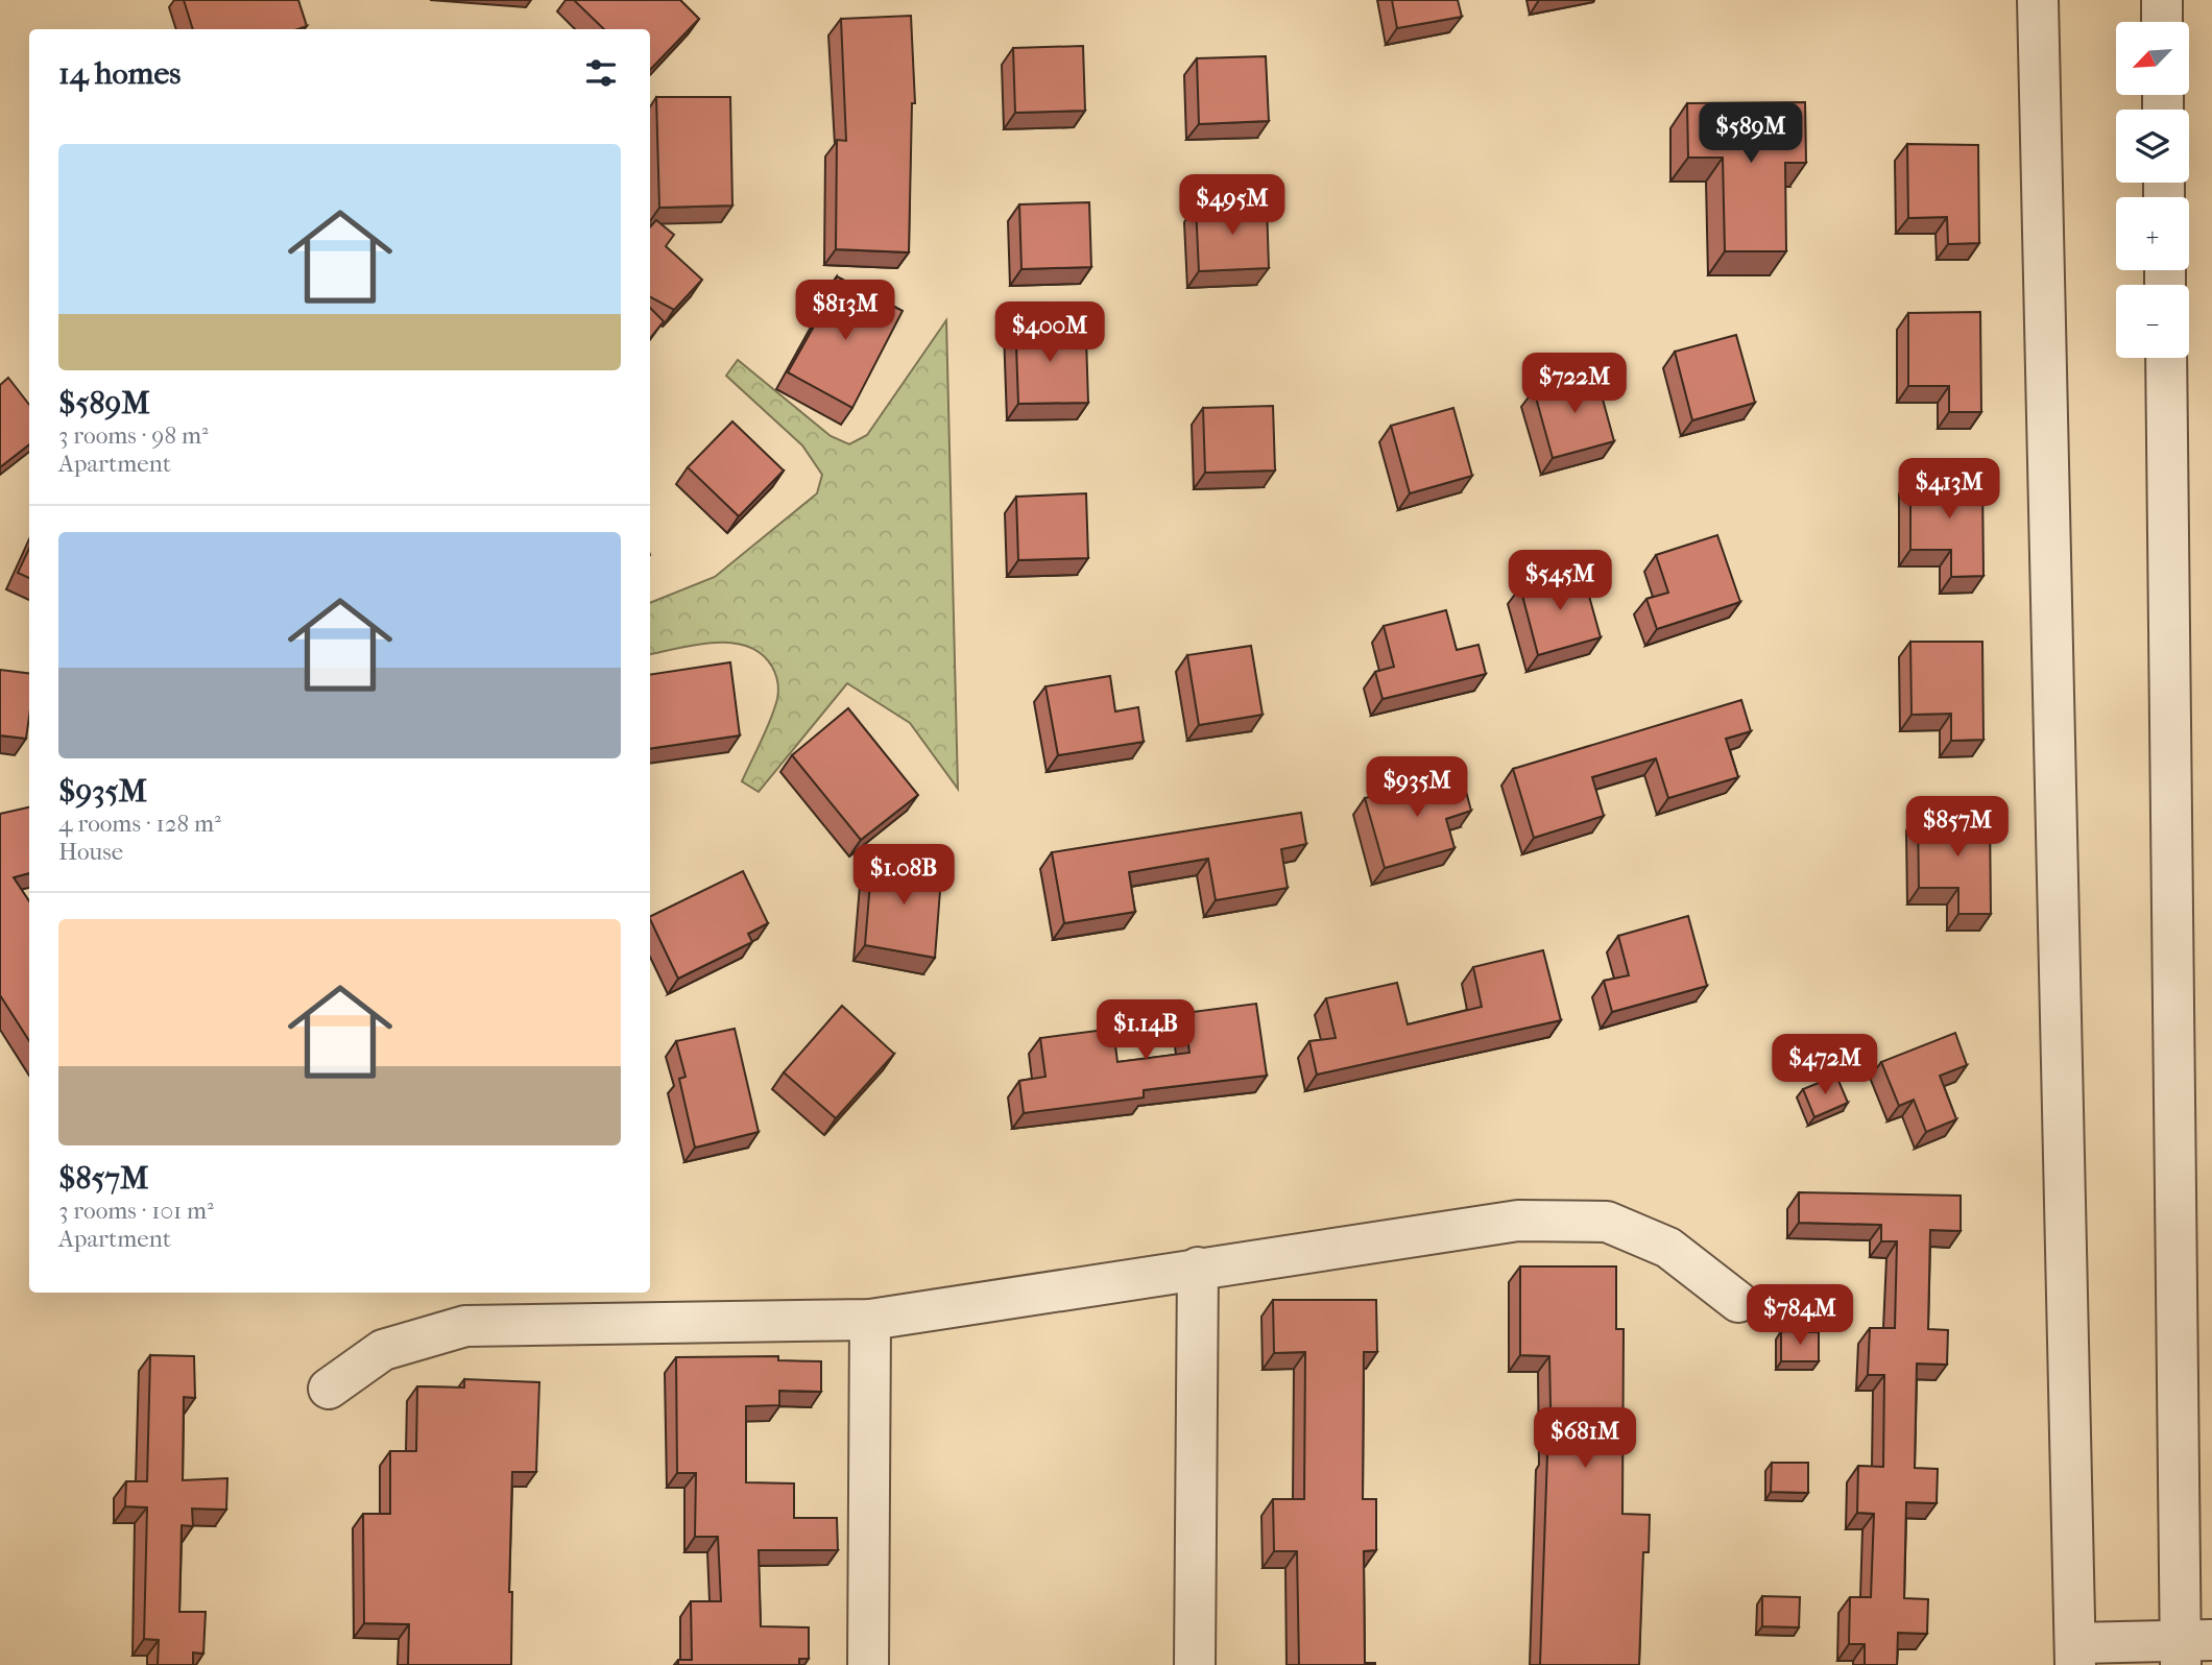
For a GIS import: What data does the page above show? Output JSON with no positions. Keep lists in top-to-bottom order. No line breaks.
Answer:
{"north":"bottom left","page":{"map_buttons":["+","−"],"heading":"14 homes","price":["$589M","$495M","$813M","$400M","$722M","$413M","$545M","$935M","$857M","$1.08B","$1.14B","$472M","$784M","$681M"],"list":[{"name":"$589M","note":"3 rooms · 98 m² · Apartment"},{"name":"$935M","note":"4 rooms · 128 m² · House"},{"name":"$857M","note":"3 rooms · 101 m² · Apartment"}]}}
